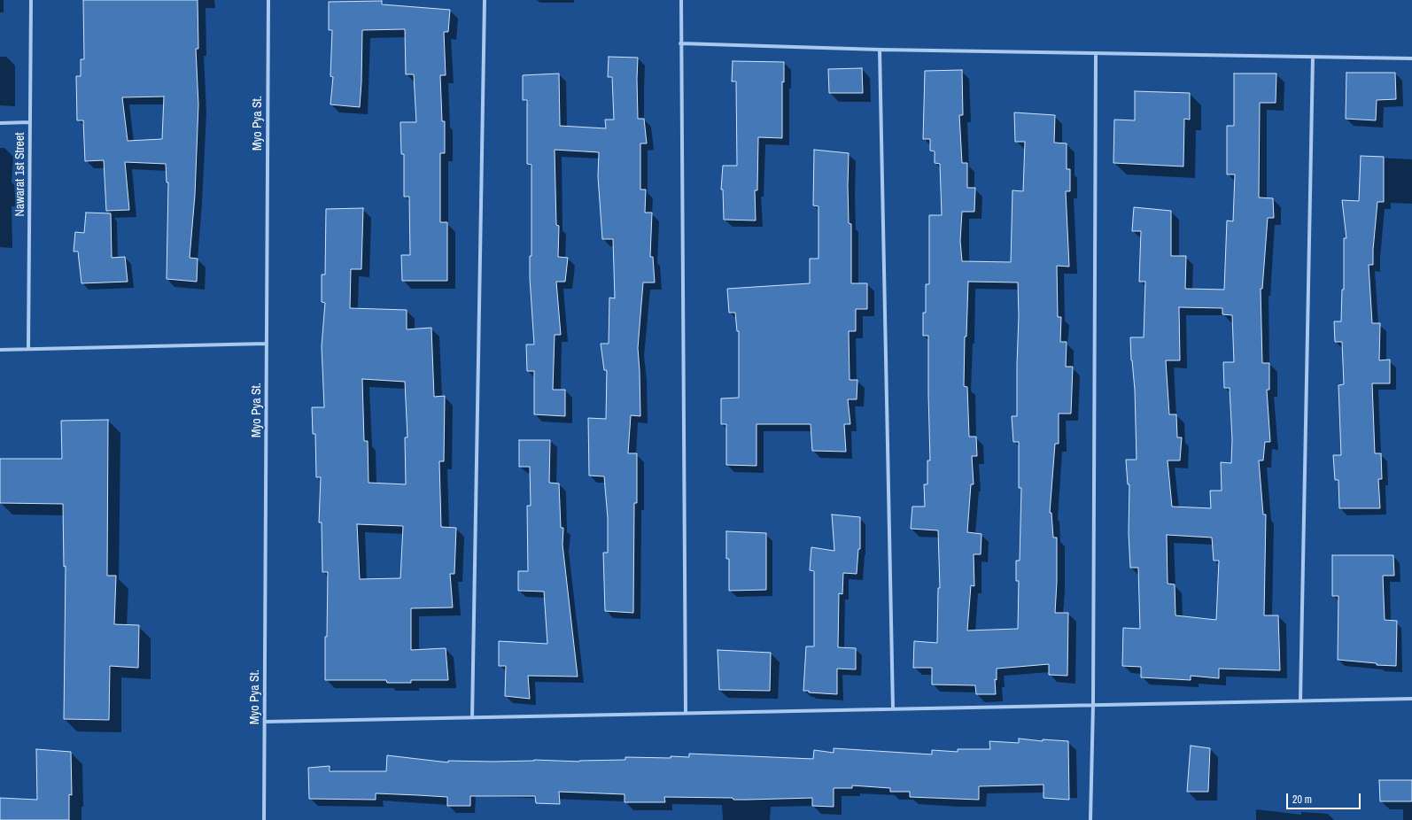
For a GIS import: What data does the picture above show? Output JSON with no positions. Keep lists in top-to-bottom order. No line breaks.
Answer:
{"streets":{"street":["Myo Pya St.","Nawarat 1st Street"]},"scale_bar":"20 m"}
